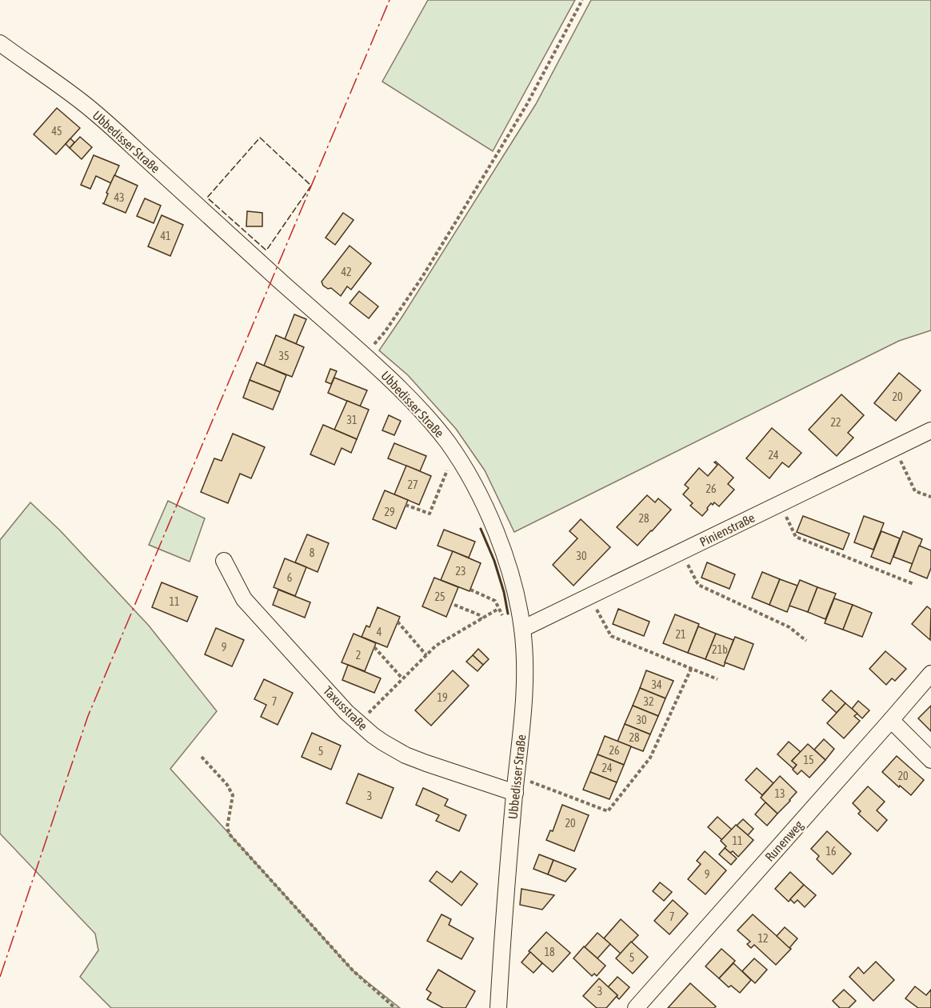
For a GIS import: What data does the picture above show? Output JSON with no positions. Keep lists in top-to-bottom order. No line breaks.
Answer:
{"streets":{"street":["Ubbedisser Straße","Pinienstraße","Taxusstraße","Runenweg"]},"crossings":[["Ubbedisser Straße","Pinienstraße"],["Ubbedisser Straße","Taxusstraße"]],"house_numbers":["45","43","41","42","35","20","31","22","24","27","26","29","28","8","30","23","6","25","11","4","21","9","21b","2","34","19","7","32","30","28","26","5","15","24","20","13","3","20","11","16","9","7","12","18","5","3"]}
